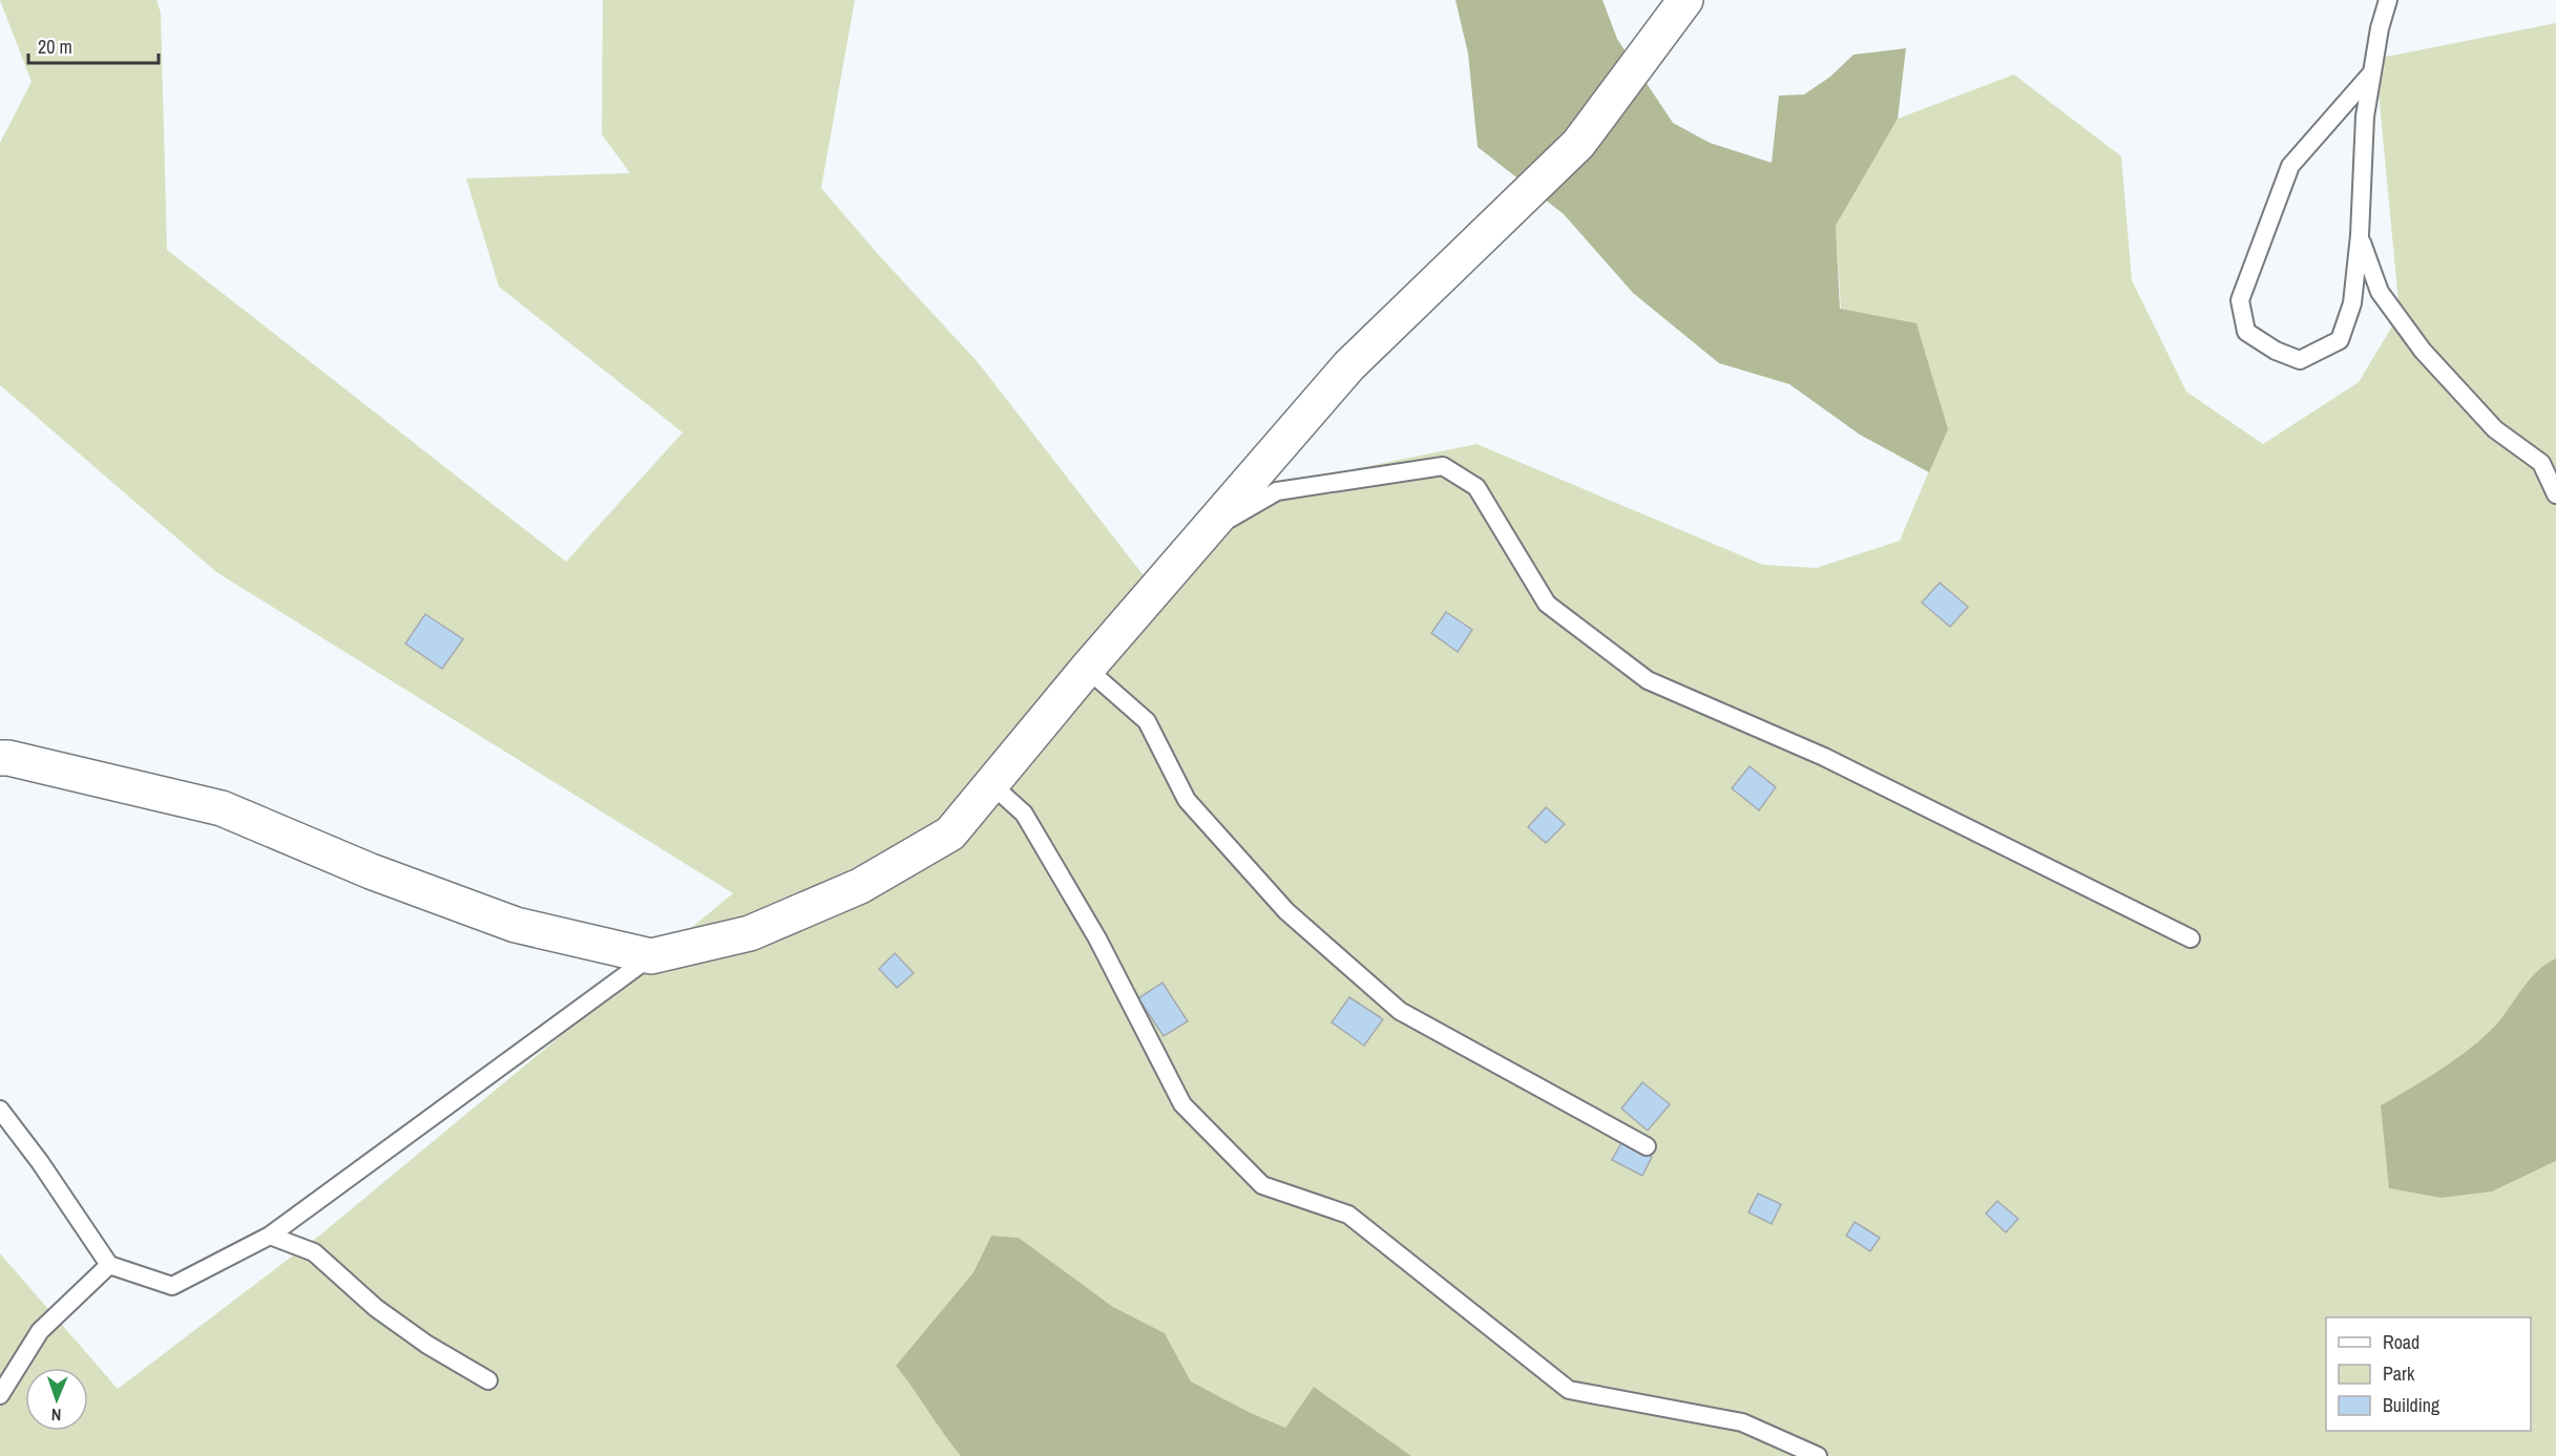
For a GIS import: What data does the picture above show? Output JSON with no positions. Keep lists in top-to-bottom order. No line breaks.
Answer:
{"legend":["Road","Park","Building"],"scale_bar":"20 m","north":"bottom"}
